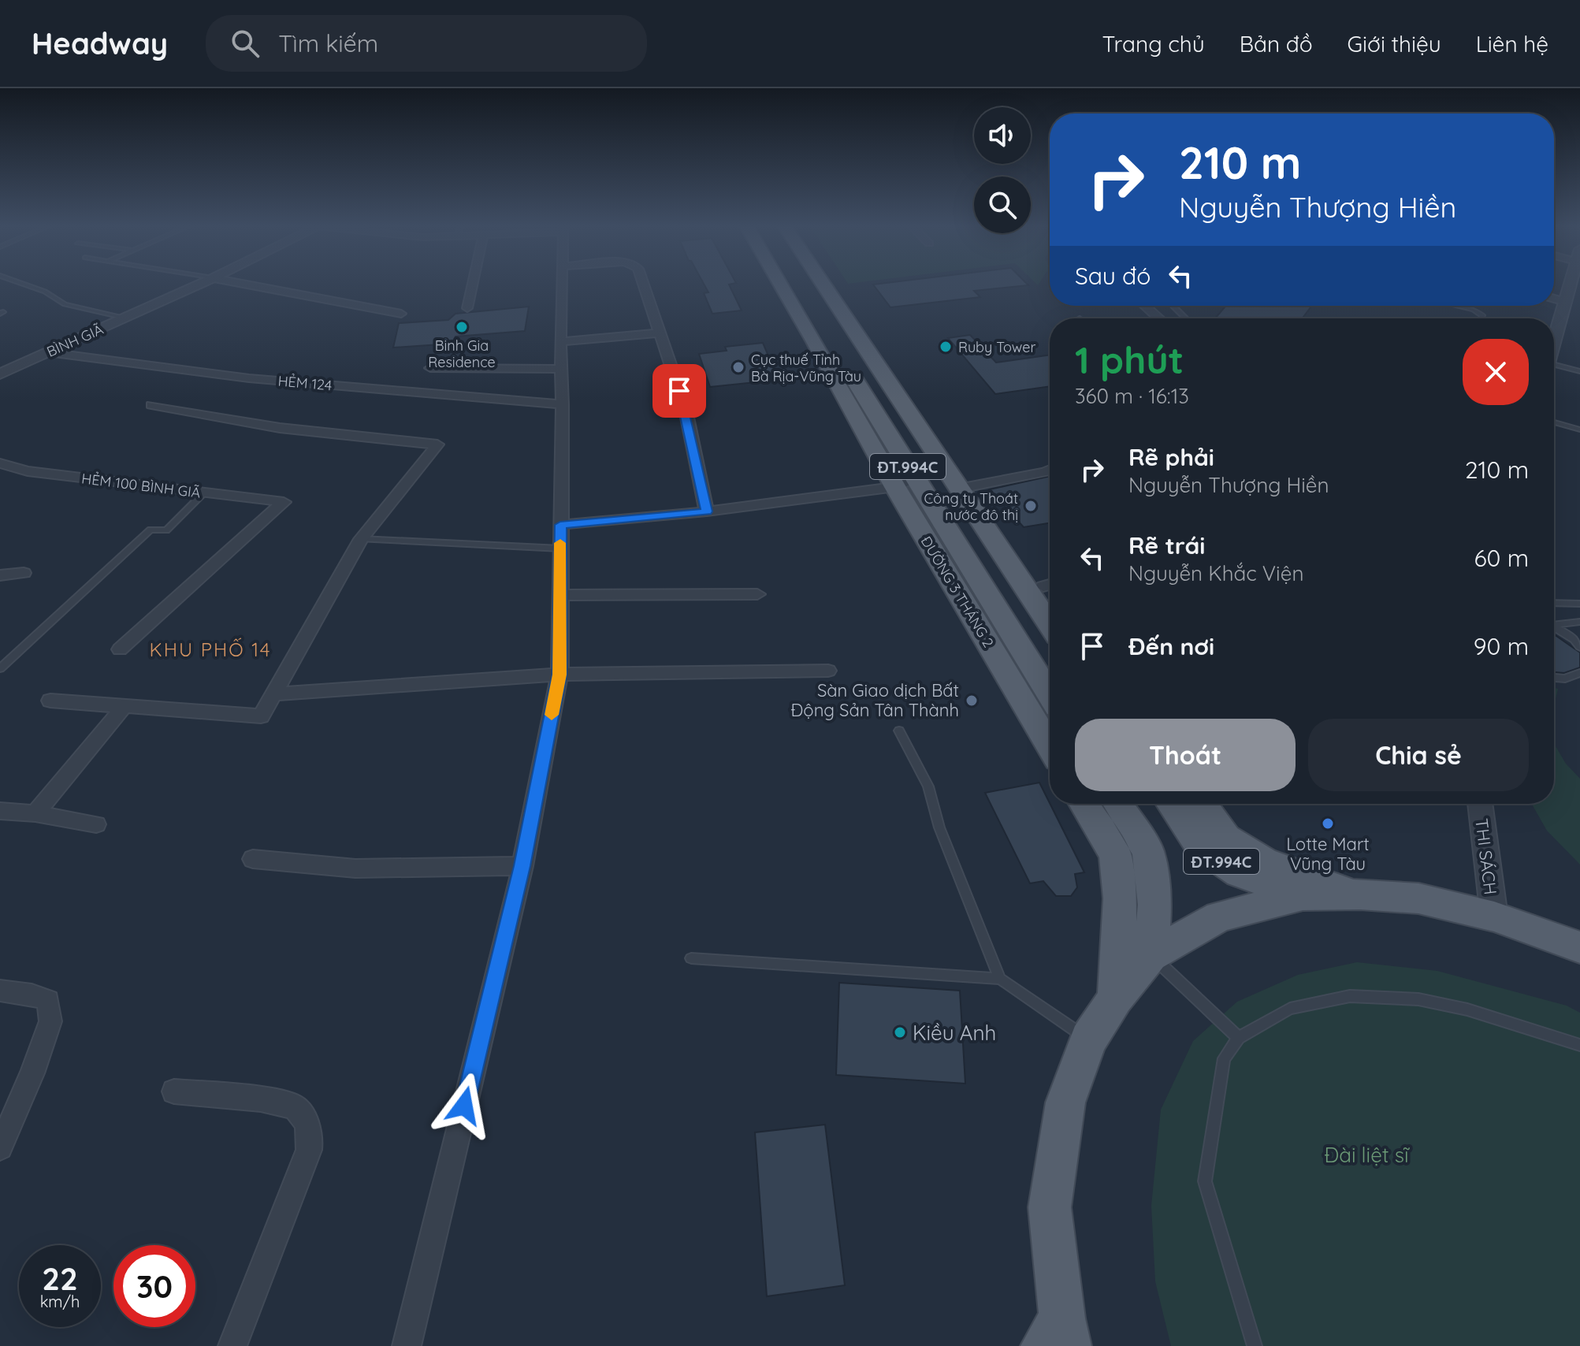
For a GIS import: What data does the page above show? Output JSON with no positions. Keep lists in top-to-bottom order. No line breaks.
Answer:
{"streets":{"main road":["ĐT.994C","ĐƯỜNG 3 THÁNG 2"],"street":["BÌNH GIÃ","HẺM 124","HẺM 100 BÌNH GIÃ","THI SÁCH"]},"crossings":[["BÌNH GIÃ","HẺM 124"]],"districts":["KHU PHỐ 14"],"parks":["Đài liệt sĩ"],"places":["Binh Gia Residence","Ruby Tower","Cục thuế Tỉnh Bà Rịa-Vũng Tàu","Công ty Thoát nước đô thị","Sàn Giao dịch Bất Động Sản Tân Thành","Lotte Mart Vũng Tàu","Kiều Anh"],"page":{"header":"Headway","search":"Tìm kiếm","nav":["Trang chủ","Bản đồ","Giới thiệu","Liên hệ"],"turn":["210 m","Nguyễn Thượng Hiền"],"then":"Sau đó","heading":["1 phút","360 m · 16:13"],"list":[{"name":"Rẽ phải","note":"Nguyễn Thượng Hiền","value":"210 m"},{"name":"Rẽ trái","note":"Nguyễn Khắc Viện","value":"60 m"},{"name":"Đến nơi","value":"90 m"}],"buttons":["Thoát","Chia sẻ"],"speed":"22 km/h","limit":"30"}}
